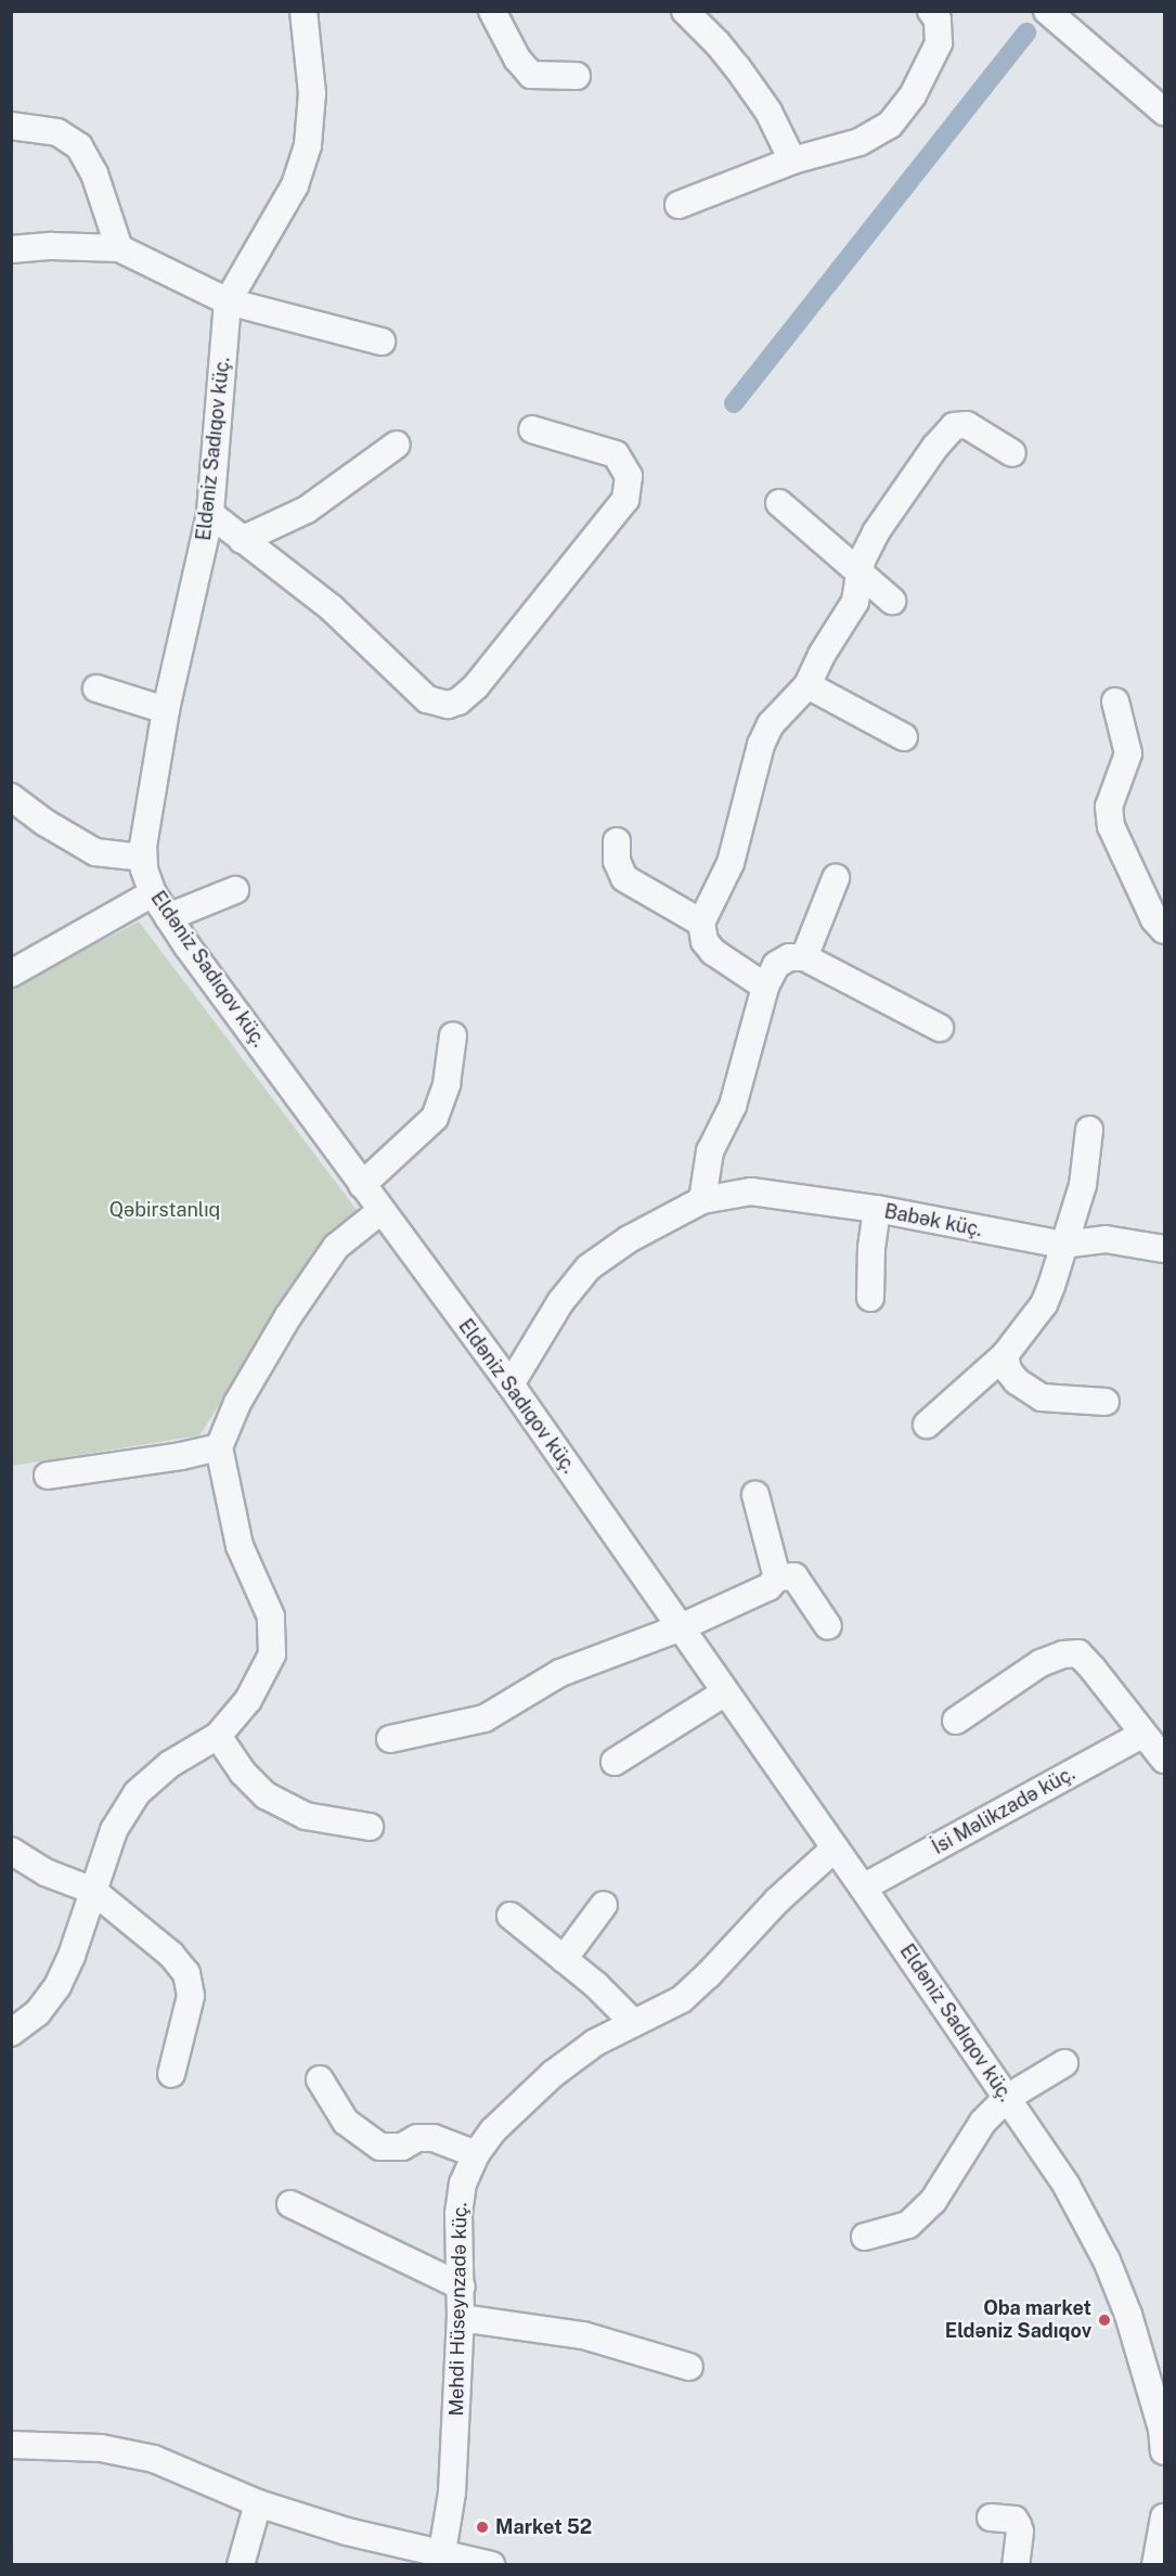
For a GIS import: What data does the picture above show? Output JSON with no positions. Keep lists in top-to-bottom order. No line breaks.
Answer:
{"streets":{"street":["Eldəniz Sadıqov küç.","Babək küç.","İsi Məlikzadə küç.","Mehdi Hüseynzadə küç."]},"crossings":[["Eldəniz Sadıqov küç.","Babək küç."],["Eldəniz Sadıqov küç.","İsi Məlikzadə küç."],["Eldəniz Sadıqov küç.","Mehdi Hüseynzadə küç."]],"parks":["Qəbirstanlıq"],"places":["Oba market Eldəniz Sadıqov","Market 52"]}
